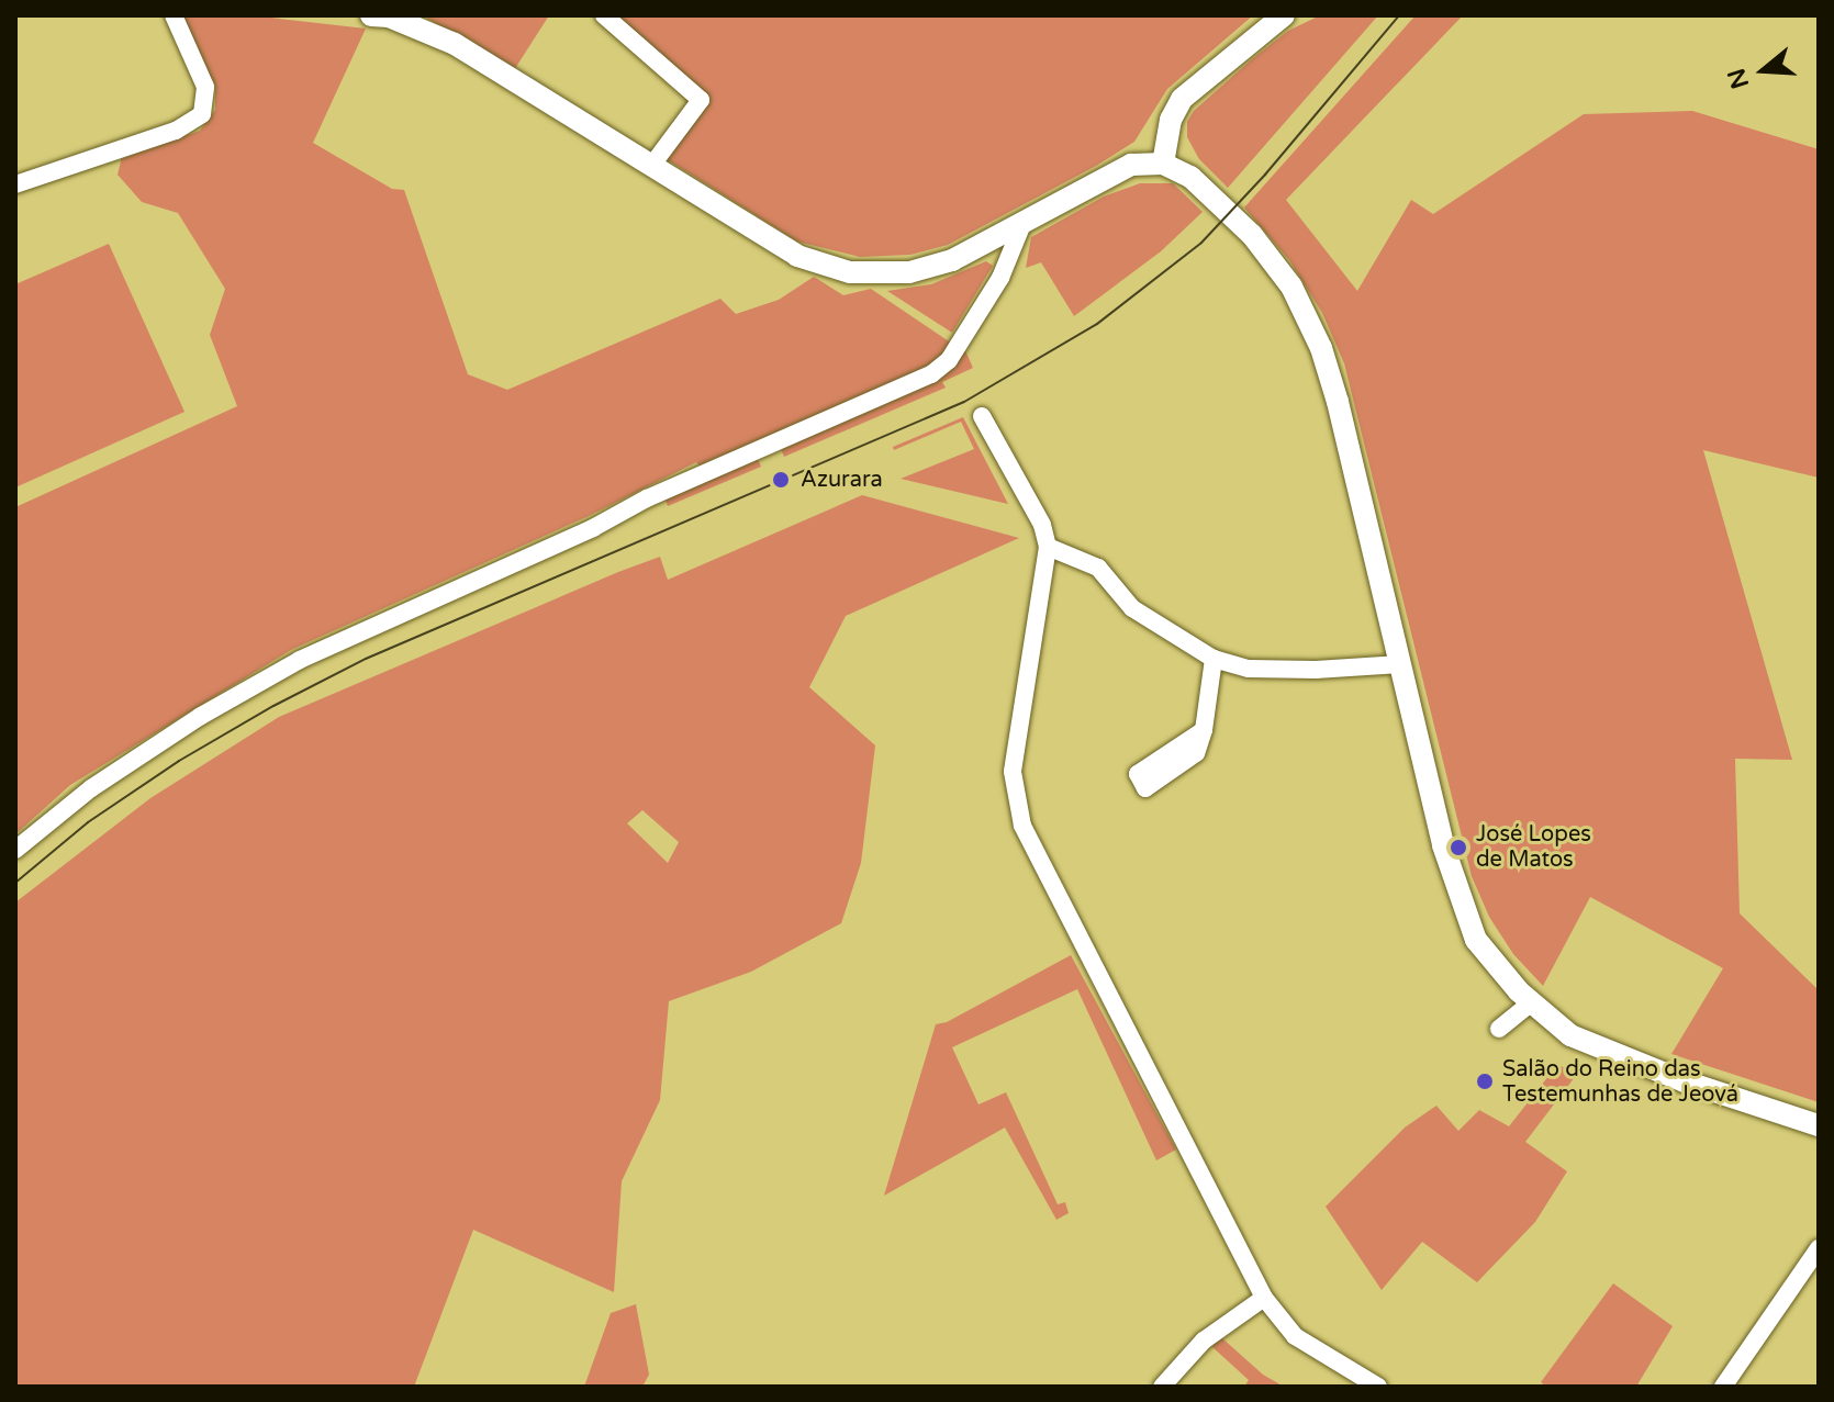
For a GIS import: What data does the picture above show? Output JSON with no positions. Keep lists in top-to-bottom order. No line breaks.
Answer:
{"places":["Azurara","José Lopes de Matos","Salão do Reino das Testemunhas de Jeová"],"north":"left"}
